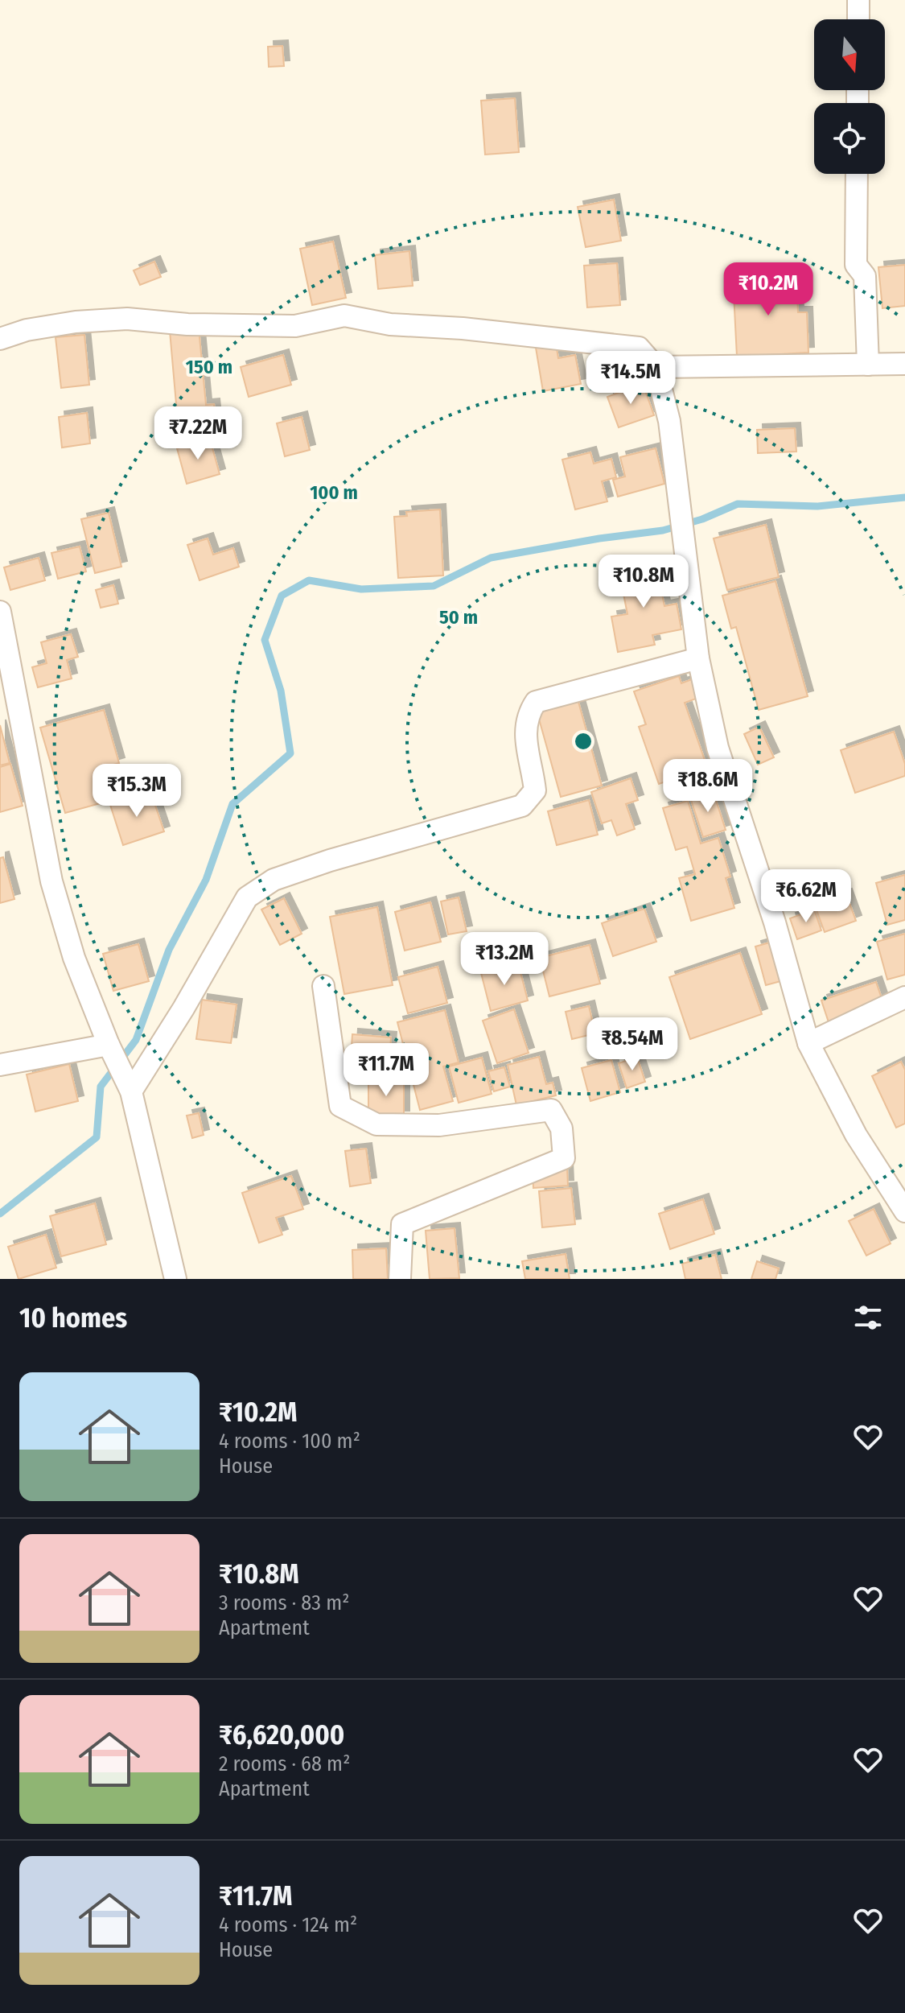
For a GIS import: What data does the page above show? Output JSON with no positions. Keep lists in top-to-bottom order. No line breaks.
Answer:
{"north":"bottom","page":{"price":["₹10.2M","₹14.5M","₹7.22M","₹10.8M","₹18.6M","₹15.3M","₹6.62M","₹13.2M","₹8.54M","₹11.7M"],"heading":"10 homes","list":[{"name":"₹10.2M","note":"4 rooms · 100 m² · House"},{"name":"₹10.8M","note":"3 rooms · 83 m² · Apartment"},{"name":"₹6,620,000","note":"2 rooms · 68 m² · Apartment"},{"name":"₹11.7M","note":"4 rooms · 124 m² · House"}]},"rings":["150 m","100 m","50 m"]}
